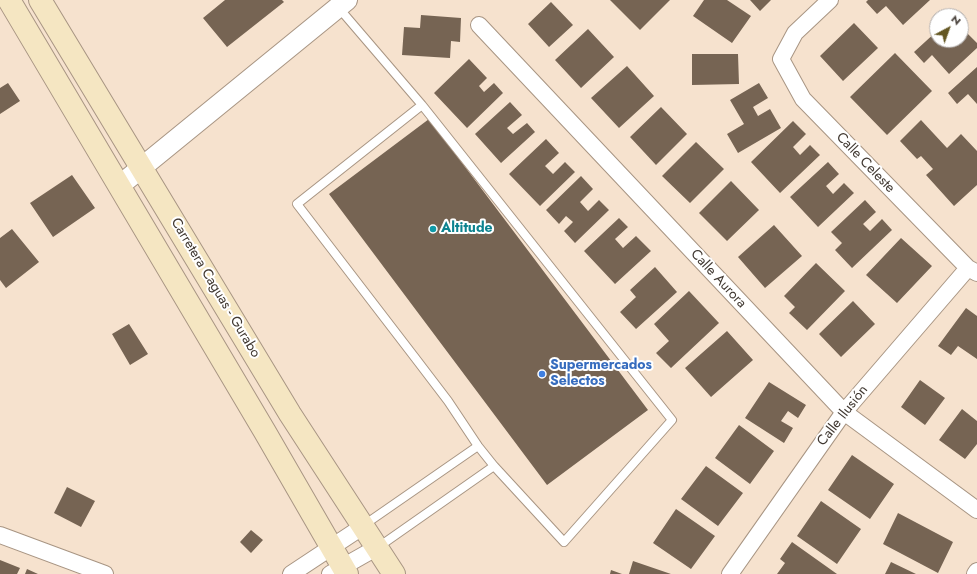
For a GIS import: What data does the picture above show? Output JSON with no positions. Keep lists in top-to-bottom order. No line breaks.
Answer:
{"streets":{"main road":["Carretera Caguas - Gurabo"],"street":["Calle Celeste","Calle Aurora","Calle Ilusión"]},"crossings":[["Calle Celeste","Calle Ilusión"],["Calle Aurora","Calle Ilusión"]],"places":["Altitude","Supermercados Selectos"],"north":"top right"}
